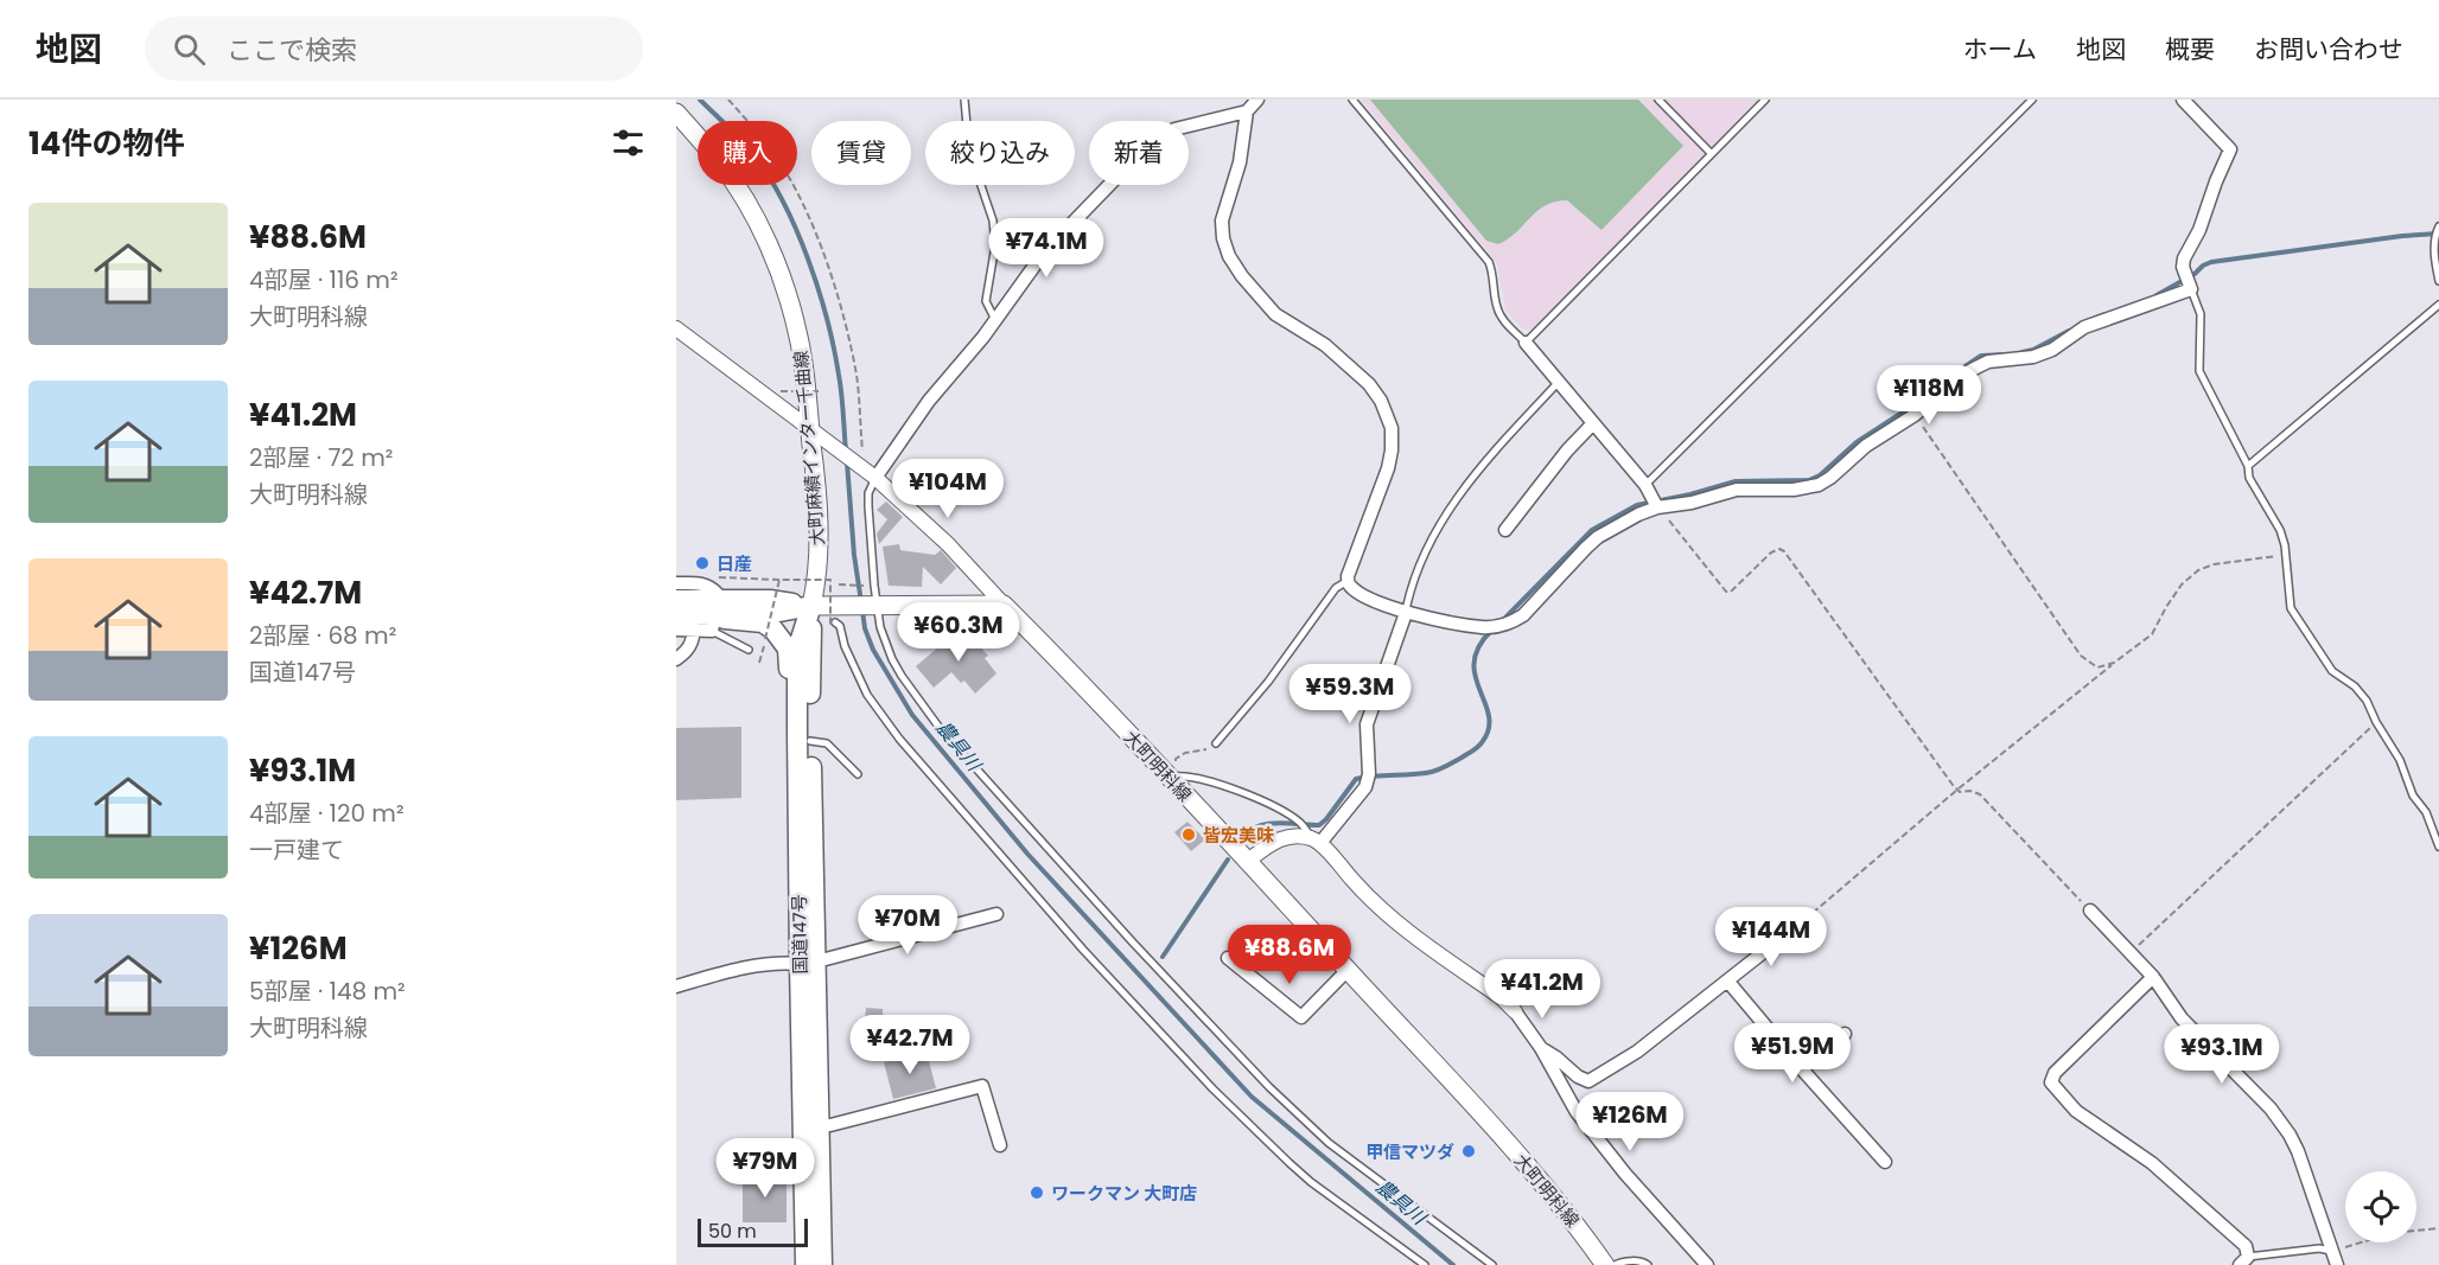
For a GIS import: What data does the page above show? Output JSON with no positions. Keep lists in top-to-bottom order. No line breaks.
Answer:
{"streets":{"highway":["国道147号"],"main road":["大町麻績インター千曲線","大町明科線"]},"crossings":[["大町麻績インター千曲線","国道147号"]],"water":["農具川"],"places":["日産","皆宏美味","甲信マツダ","ワークマン 大町店"],"scale_bar":"50 m","page":{"header":"地図","search":"ここで検索","nav":["ホーム","地図","概要","お問い合わせ"],"heading":"14件の物件","chip":["購入","賃貸","絞り込み","新着"],"list":[{"name":"¥88.6M","note":"4部屋 · 116 m² · 大町明科線"},{"name":"¥41.2M","note":"2部屋 · 72 m² · 大町明科線"},{"name":"¥42.7M","note":"2部屋 · 68 m² · 国道147号"},{"name":"¥93.1M","note":"4部屋 · 120 m² · 一戸建て"},{"name":"¥126M","note":"5部屋 · 148 m² · 大町明科線"}],"price":["¥74.1M","¥118M","¥104M","¥60.3M","¥59.3M","¥70M","¥144M","¥88.6M","¥41.2M","¥42.7M","¥51.9M","¥93.1M","¥126M","¥79M"],"scale":"50 m"}}
